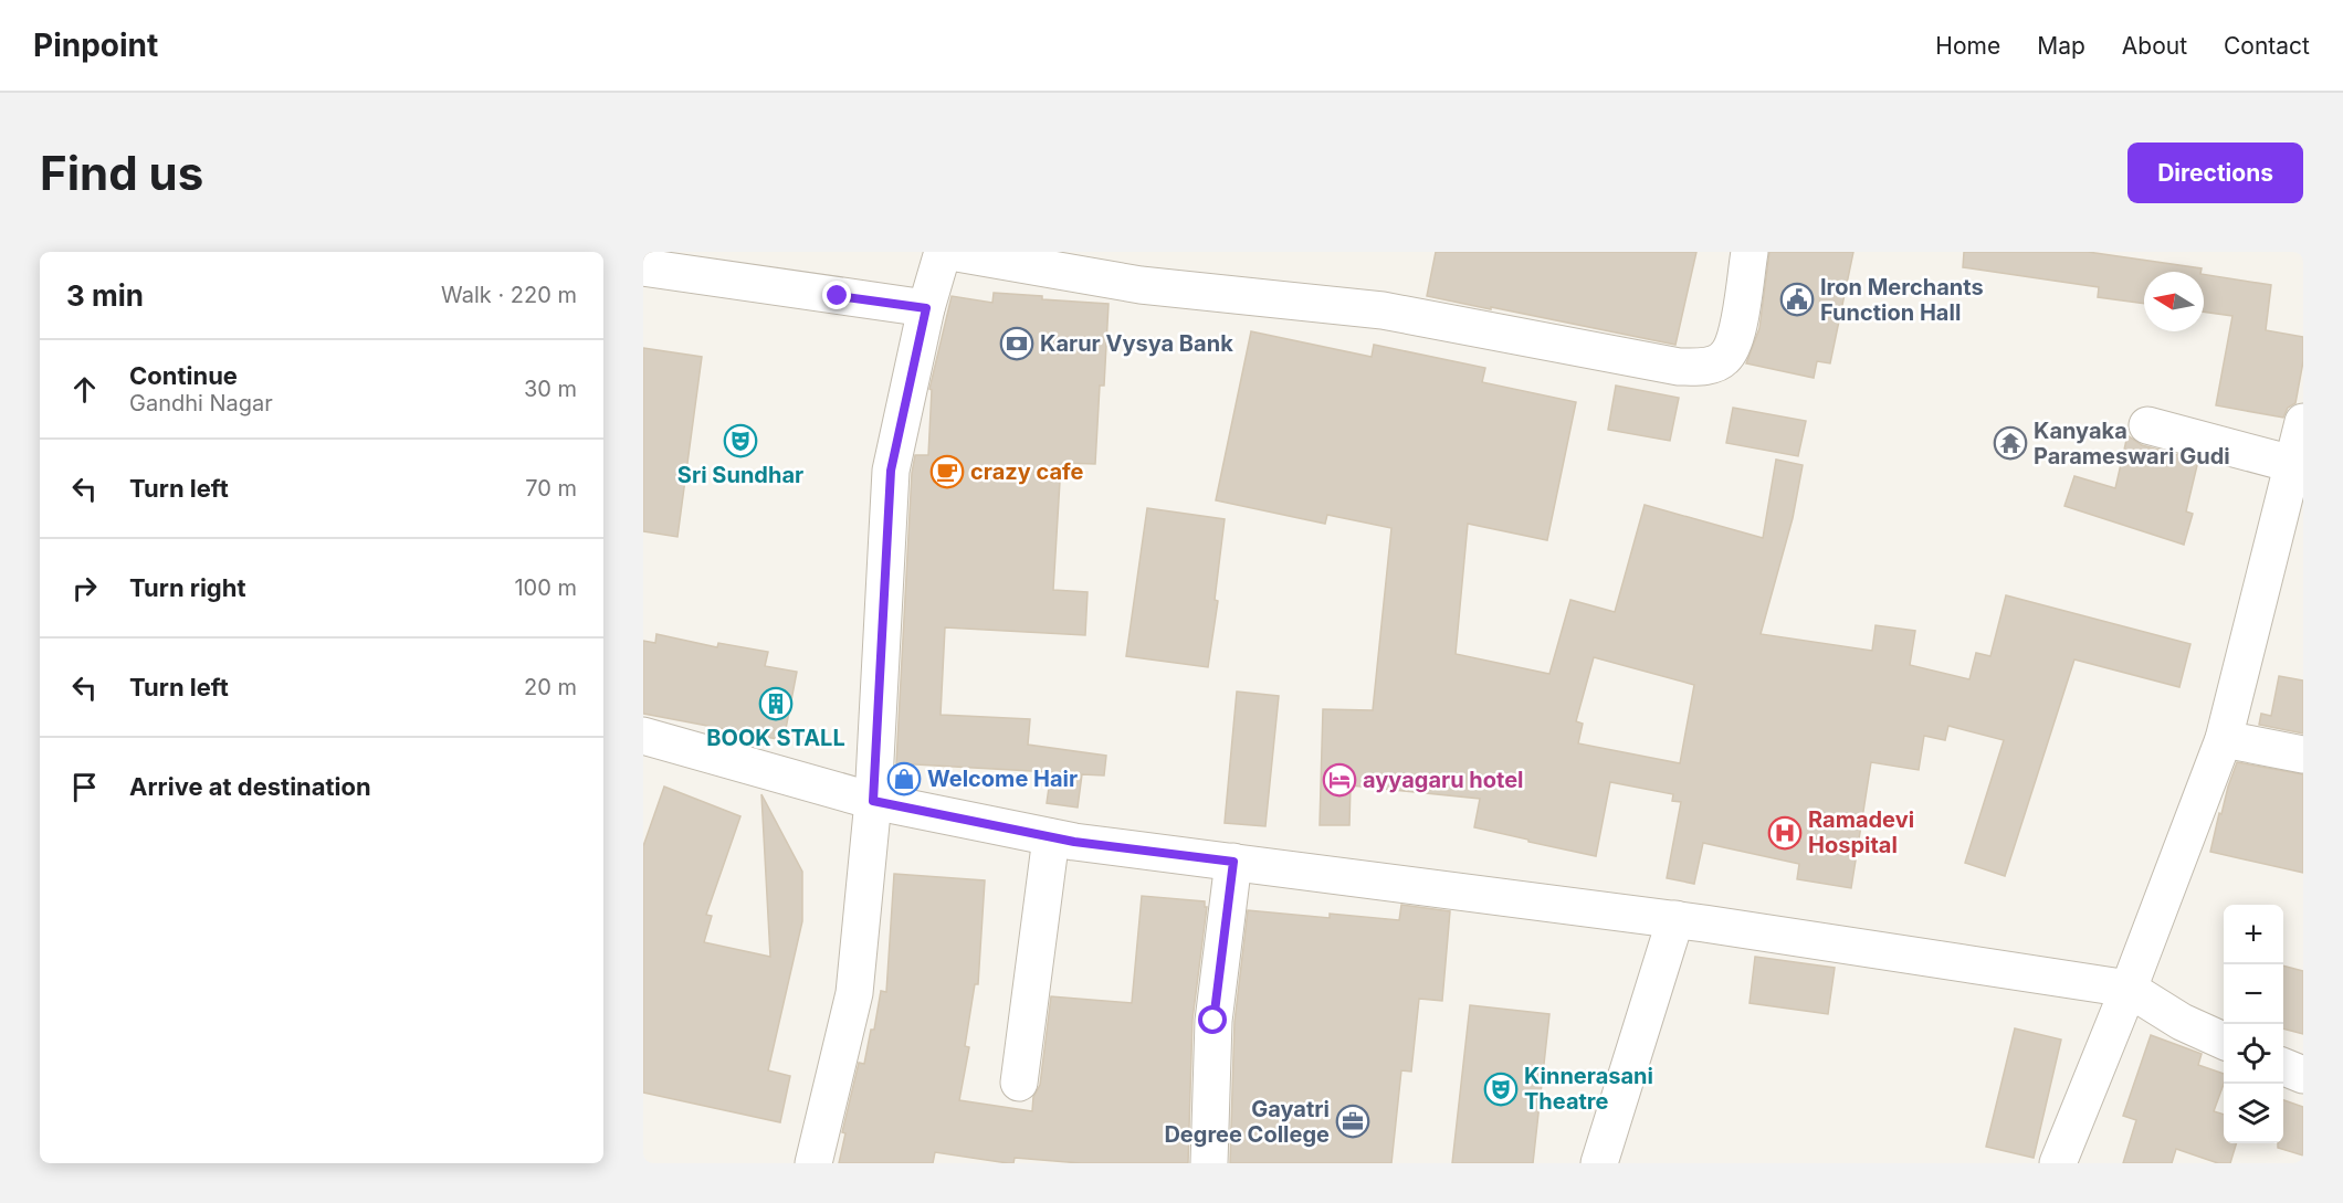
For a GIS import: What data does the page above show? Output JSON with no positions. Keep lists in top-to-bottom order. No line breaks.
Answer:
{"places":{"public building":["Iron Merchants Function Hall"],"bank":["Karur Vysya Bank"],"theatre":["Sri Sundhar","Kinnerasani Theatre"],"temple":["Kanyaka Parameswari Gudi"],"cafe":["crazy cafe"],"building":["BOOK STALL"],"shop":["Welcome Hair"],"hotel":["ayyagaru hotel"],"hospital":["Ramadevi Hospital"],"office":["Gayatri Degree College"]},"north":"left","page":{"header":"Pinpoint","nav":["Home","Map","About","Contact"],"buttons":"Directions","title":"Find us","heading":["3 min","Walk · 220 m"],"list":[["Continue","Gandhi Nagar","30 m"],["Turn left","70 m"],["Turn right","100 m"],["Turn left","20 m"],"Arrive at destination"],"map_buttons":["+","−"]}}
